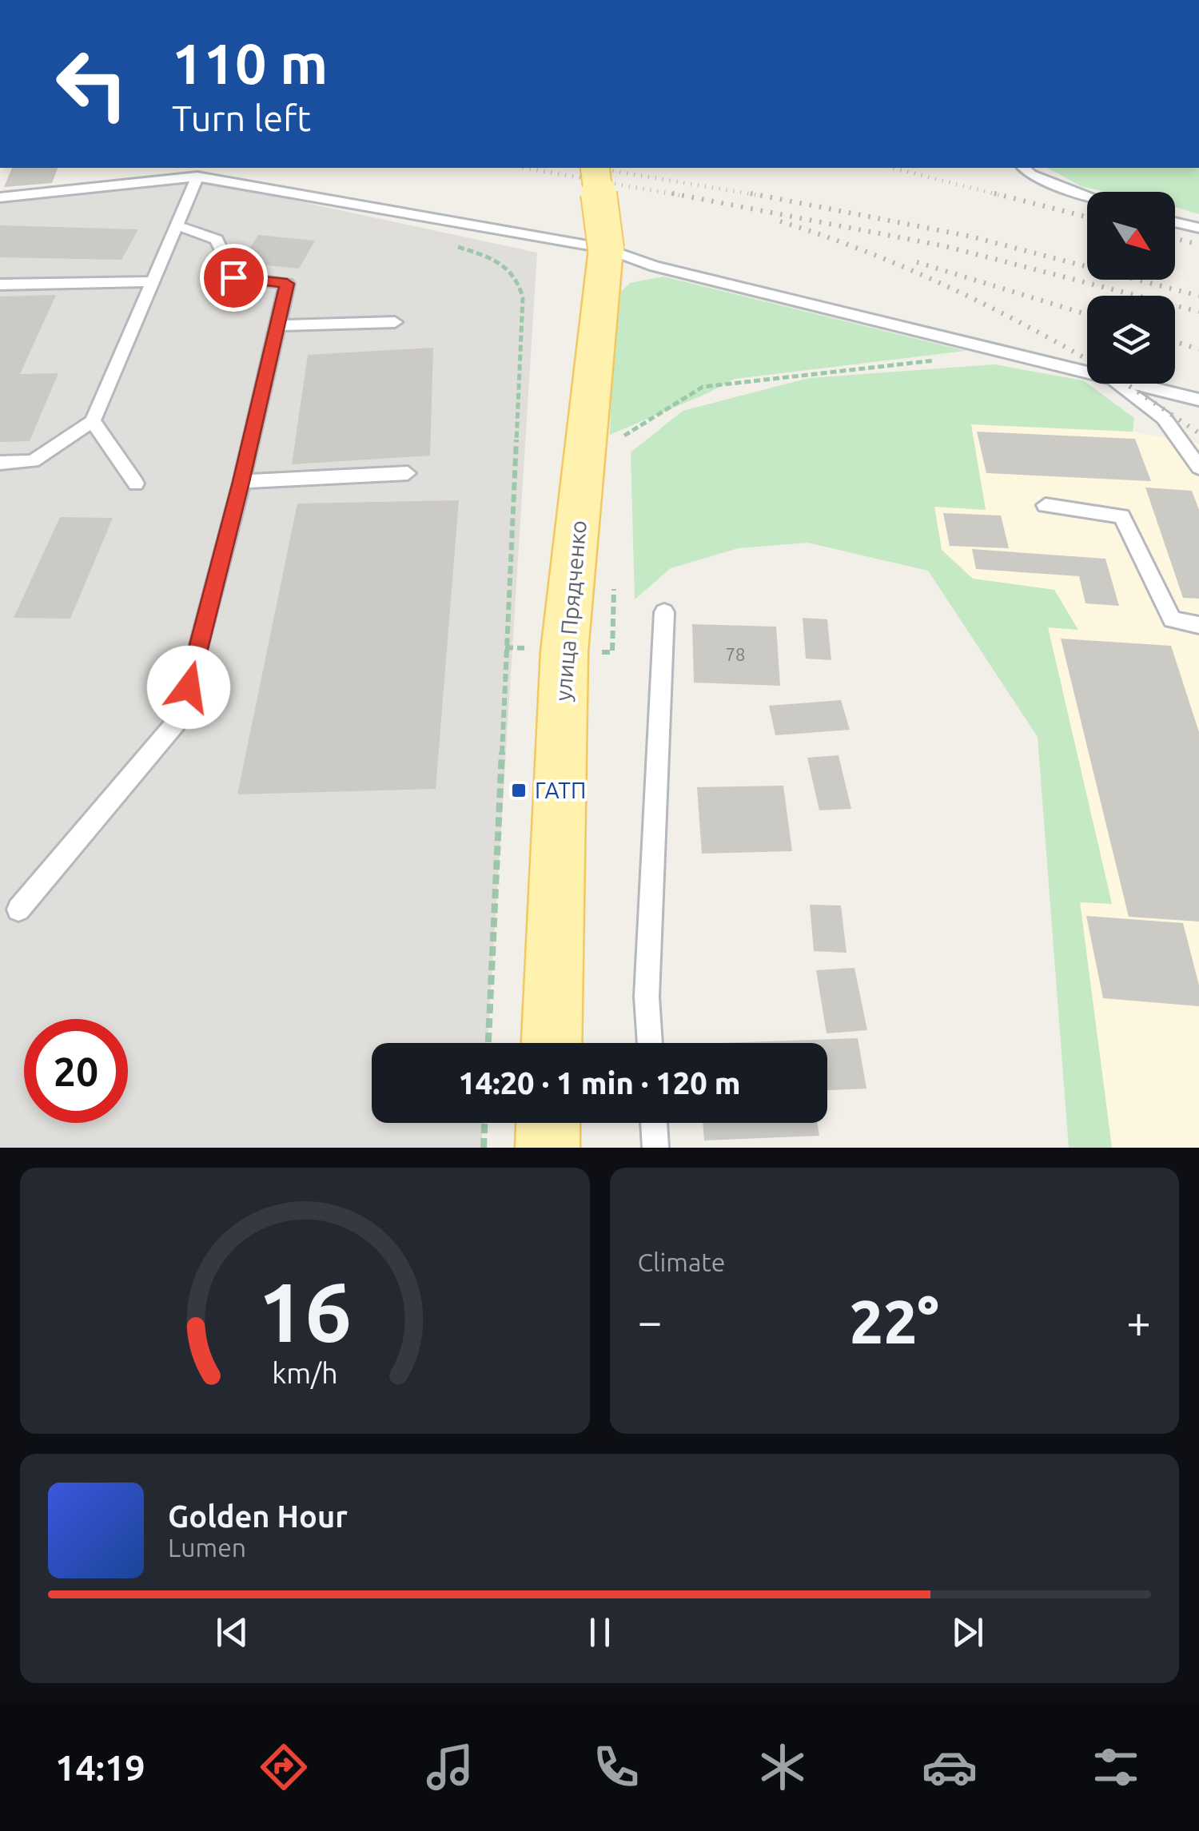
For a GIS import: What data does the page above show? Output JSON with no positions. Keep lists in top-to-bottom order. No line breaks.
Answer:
{"streets":{"main road":["улица Прядченко"]},"places":{"transit":["ГАТП"]},"house_numbers":["78"],"north":"bottom right","page":{"turn":["110 m","Turn left"],"limit":"20","trip":"14:20 · 1 min · 120 m","tile":"Climate","heat":["−","22°","+"],"song":["Golden Hour","Lumen"],"tabs":"14:19","gauge":["16","km/h"]}}
